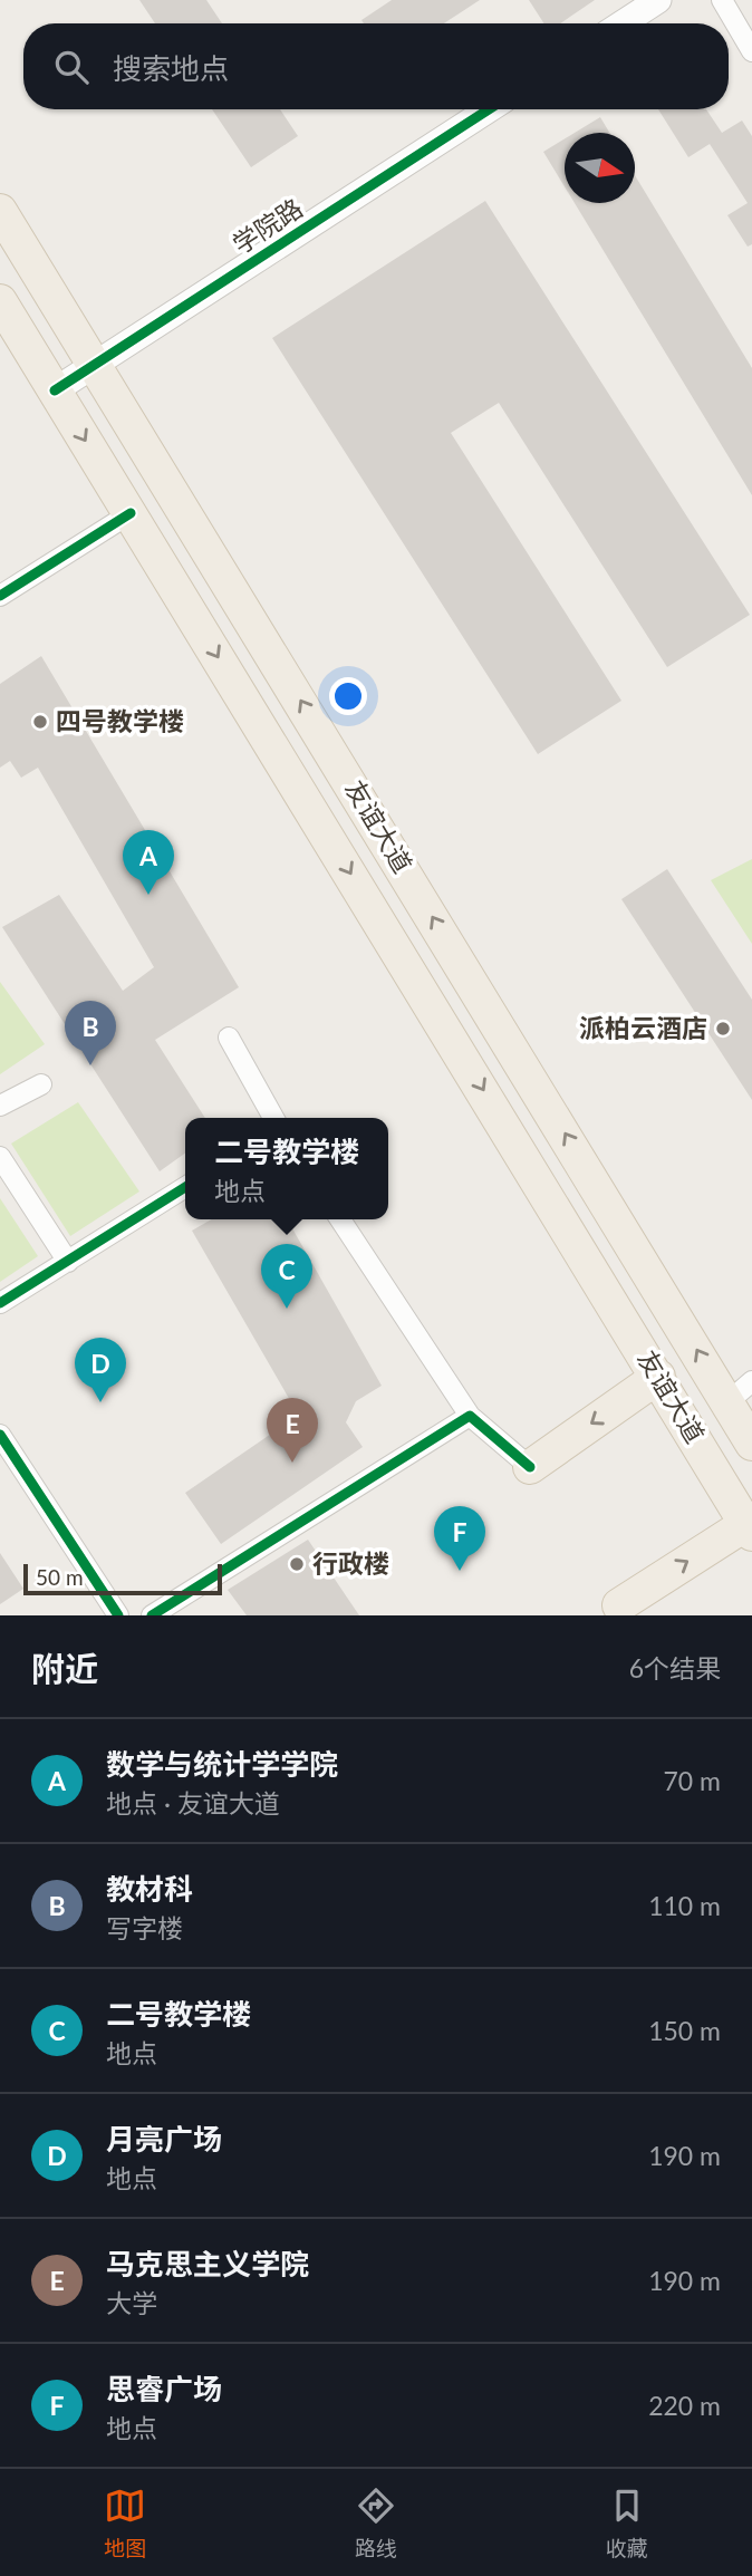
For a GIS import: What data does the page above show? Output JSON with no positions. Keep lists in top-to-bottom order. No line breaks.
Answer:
{"streets":{"main road":["友谊大道"],"street":["学院路"]},"crossings":[["学院路","友谊大道"]],"places":["四号教学楼","派柏云酒店","行政楼"],"scale_bar":"50 m","north":"right","page":{"search":"搜索地点","pins":["A","B","C","D","E","F"],"popup":["二号教学楼","地点"],"scale":"50 m","heading":["附近","6个结果"],"list":[{"mark":"A","name":"数学与统计学学院","note":"地点 · 友谊大道","value":"70 m"},{"mark":"B","name":"教材科","note":"写字楼","value":"110 m"},{"mark":"C","name":"二号教学楼","note":"地点","value":"150 m"},{"mark":"D","name":"月亮广场","note":"地点","value":"190 m"},{"mark":"E","name":"马克思主义学院","note":"大学","value":"190 m"},{"mark":"F","name":"思睿广场","note":"地点","value":"220 m"}],"nav":["地图","路线","收藏"]}}
